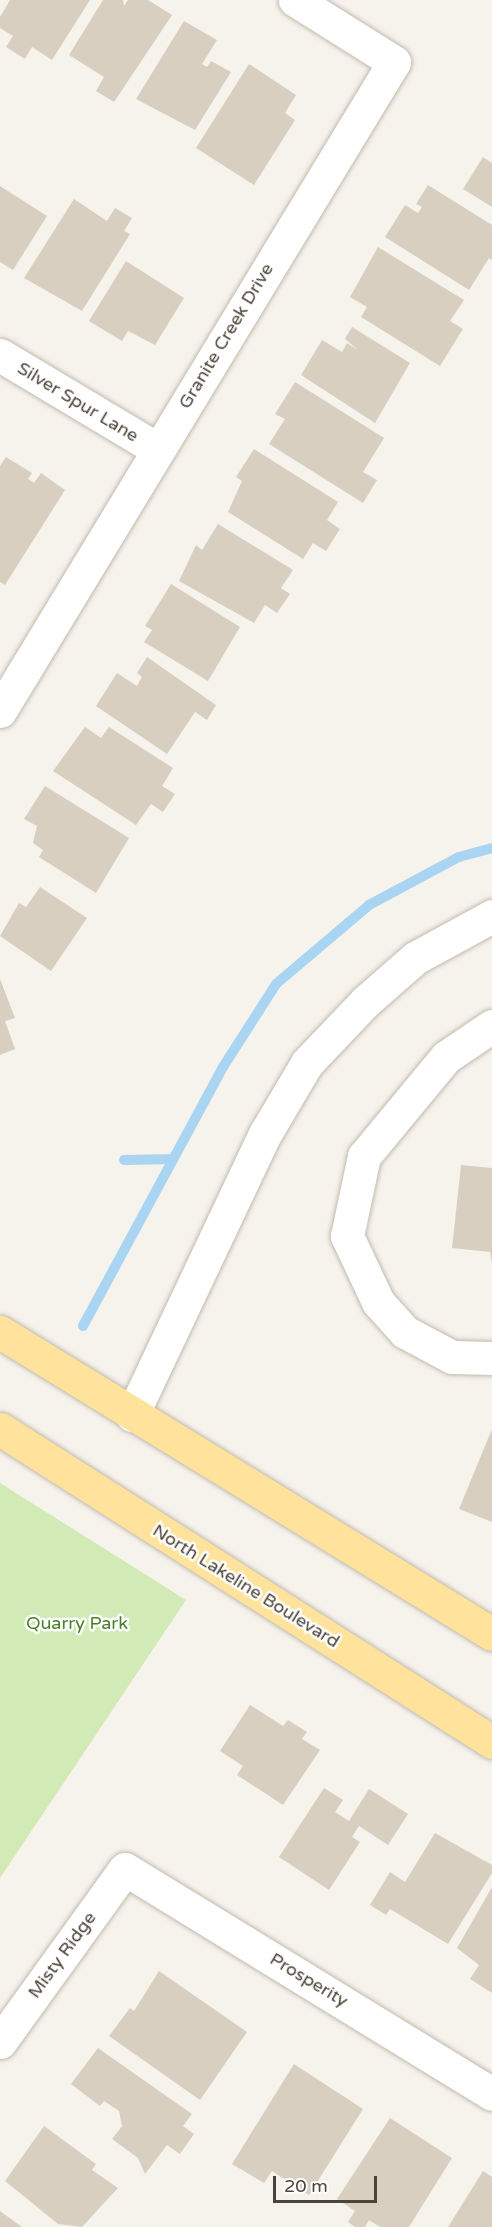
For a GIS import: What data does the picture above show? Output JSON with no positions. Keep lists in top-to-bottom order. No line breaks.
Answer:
{"streets":{"main road":["North Lakeline Boulevard"],"street":["Granite Creek Drive","Silver Spur Lane","Misty Ridge","Prosperity"]},"crossings":[["Granite Creek Drive","Silver Spur Lane"],["Misty Ridge","Prosperity"]],"parks":["Quarry Park"],"scale_bar":"20 m"}
